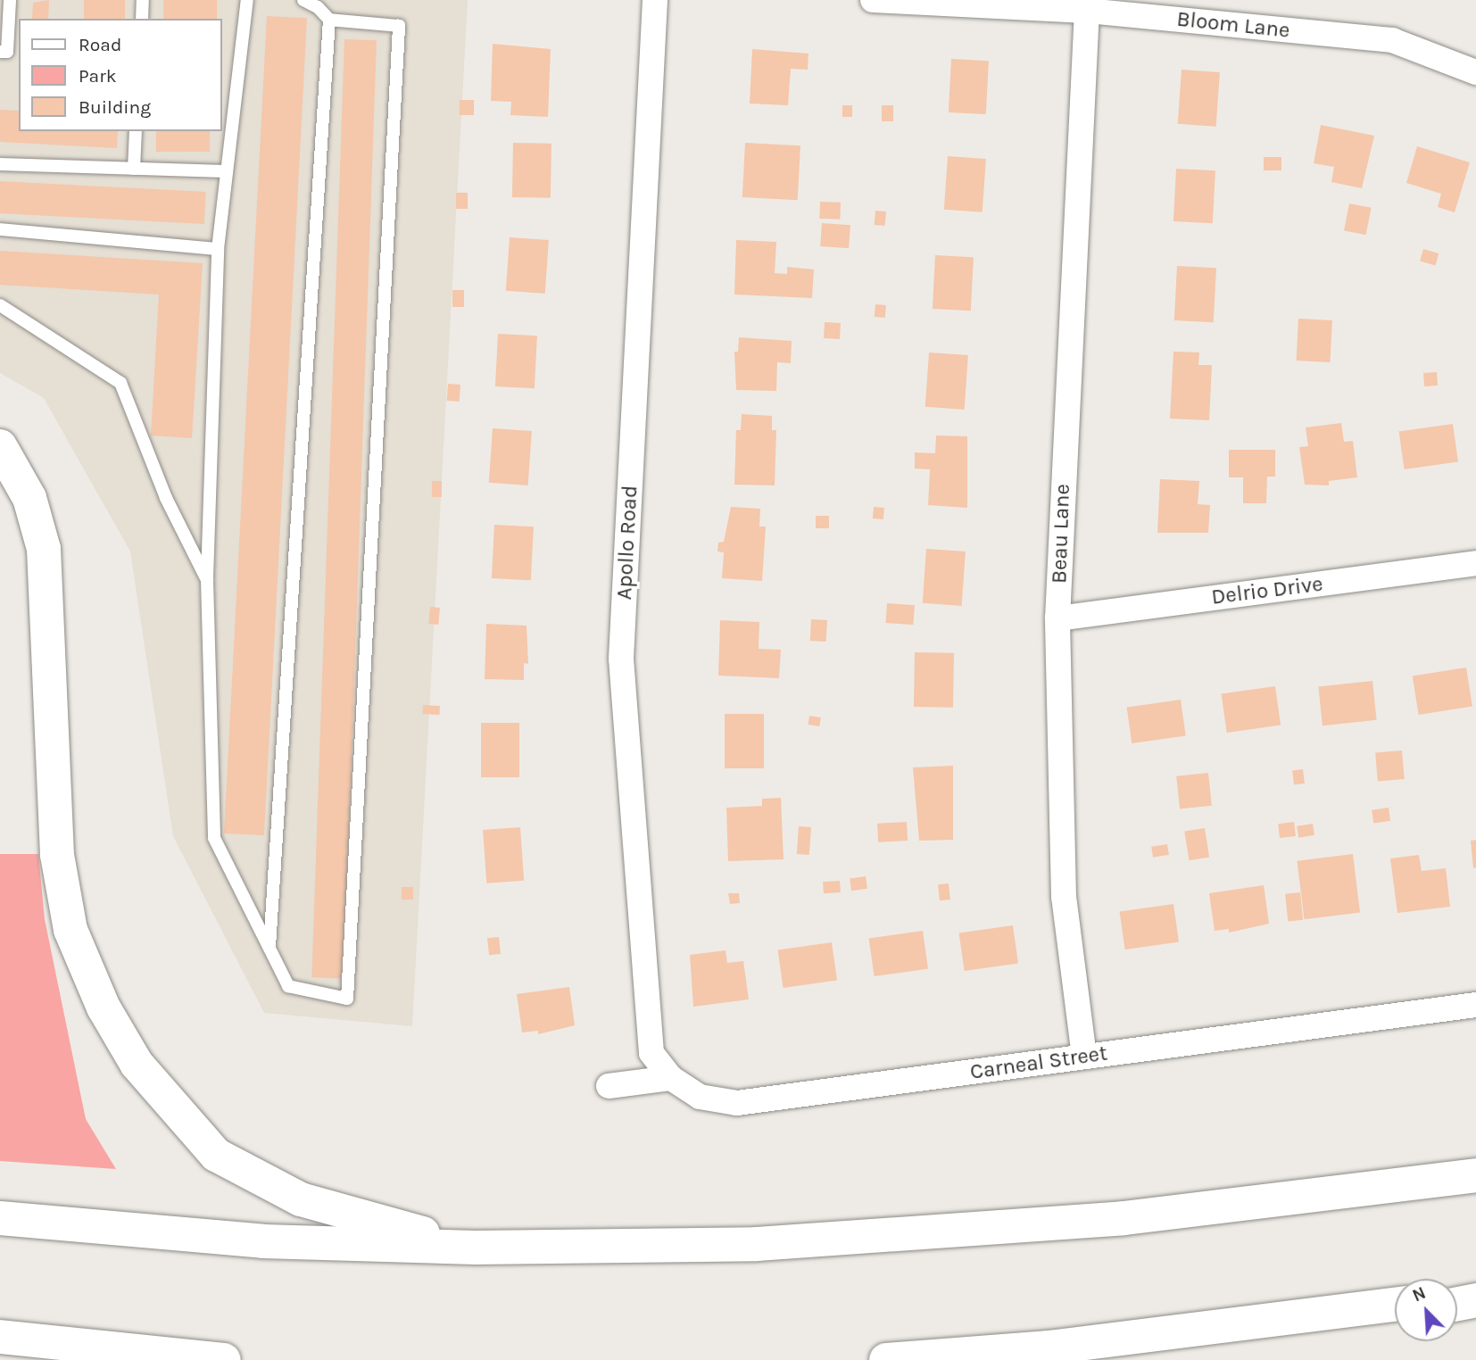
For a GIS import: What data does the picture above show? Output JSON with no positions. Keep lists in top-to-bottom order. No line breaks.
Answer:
{"streets":{"street":["Bloom Lane","Beau Lane","Apollo Road","Delrio Drive","Carneal Street"]},"crossings":[["Bloom Lane","Beau Lane"],["Beau Lane","Delrio Drive"],["Beau Lane","Carneal Street"],["Apollo Road","Carneal Street"]],"legend":["Road","Park","Building"],"north":"top left"}
